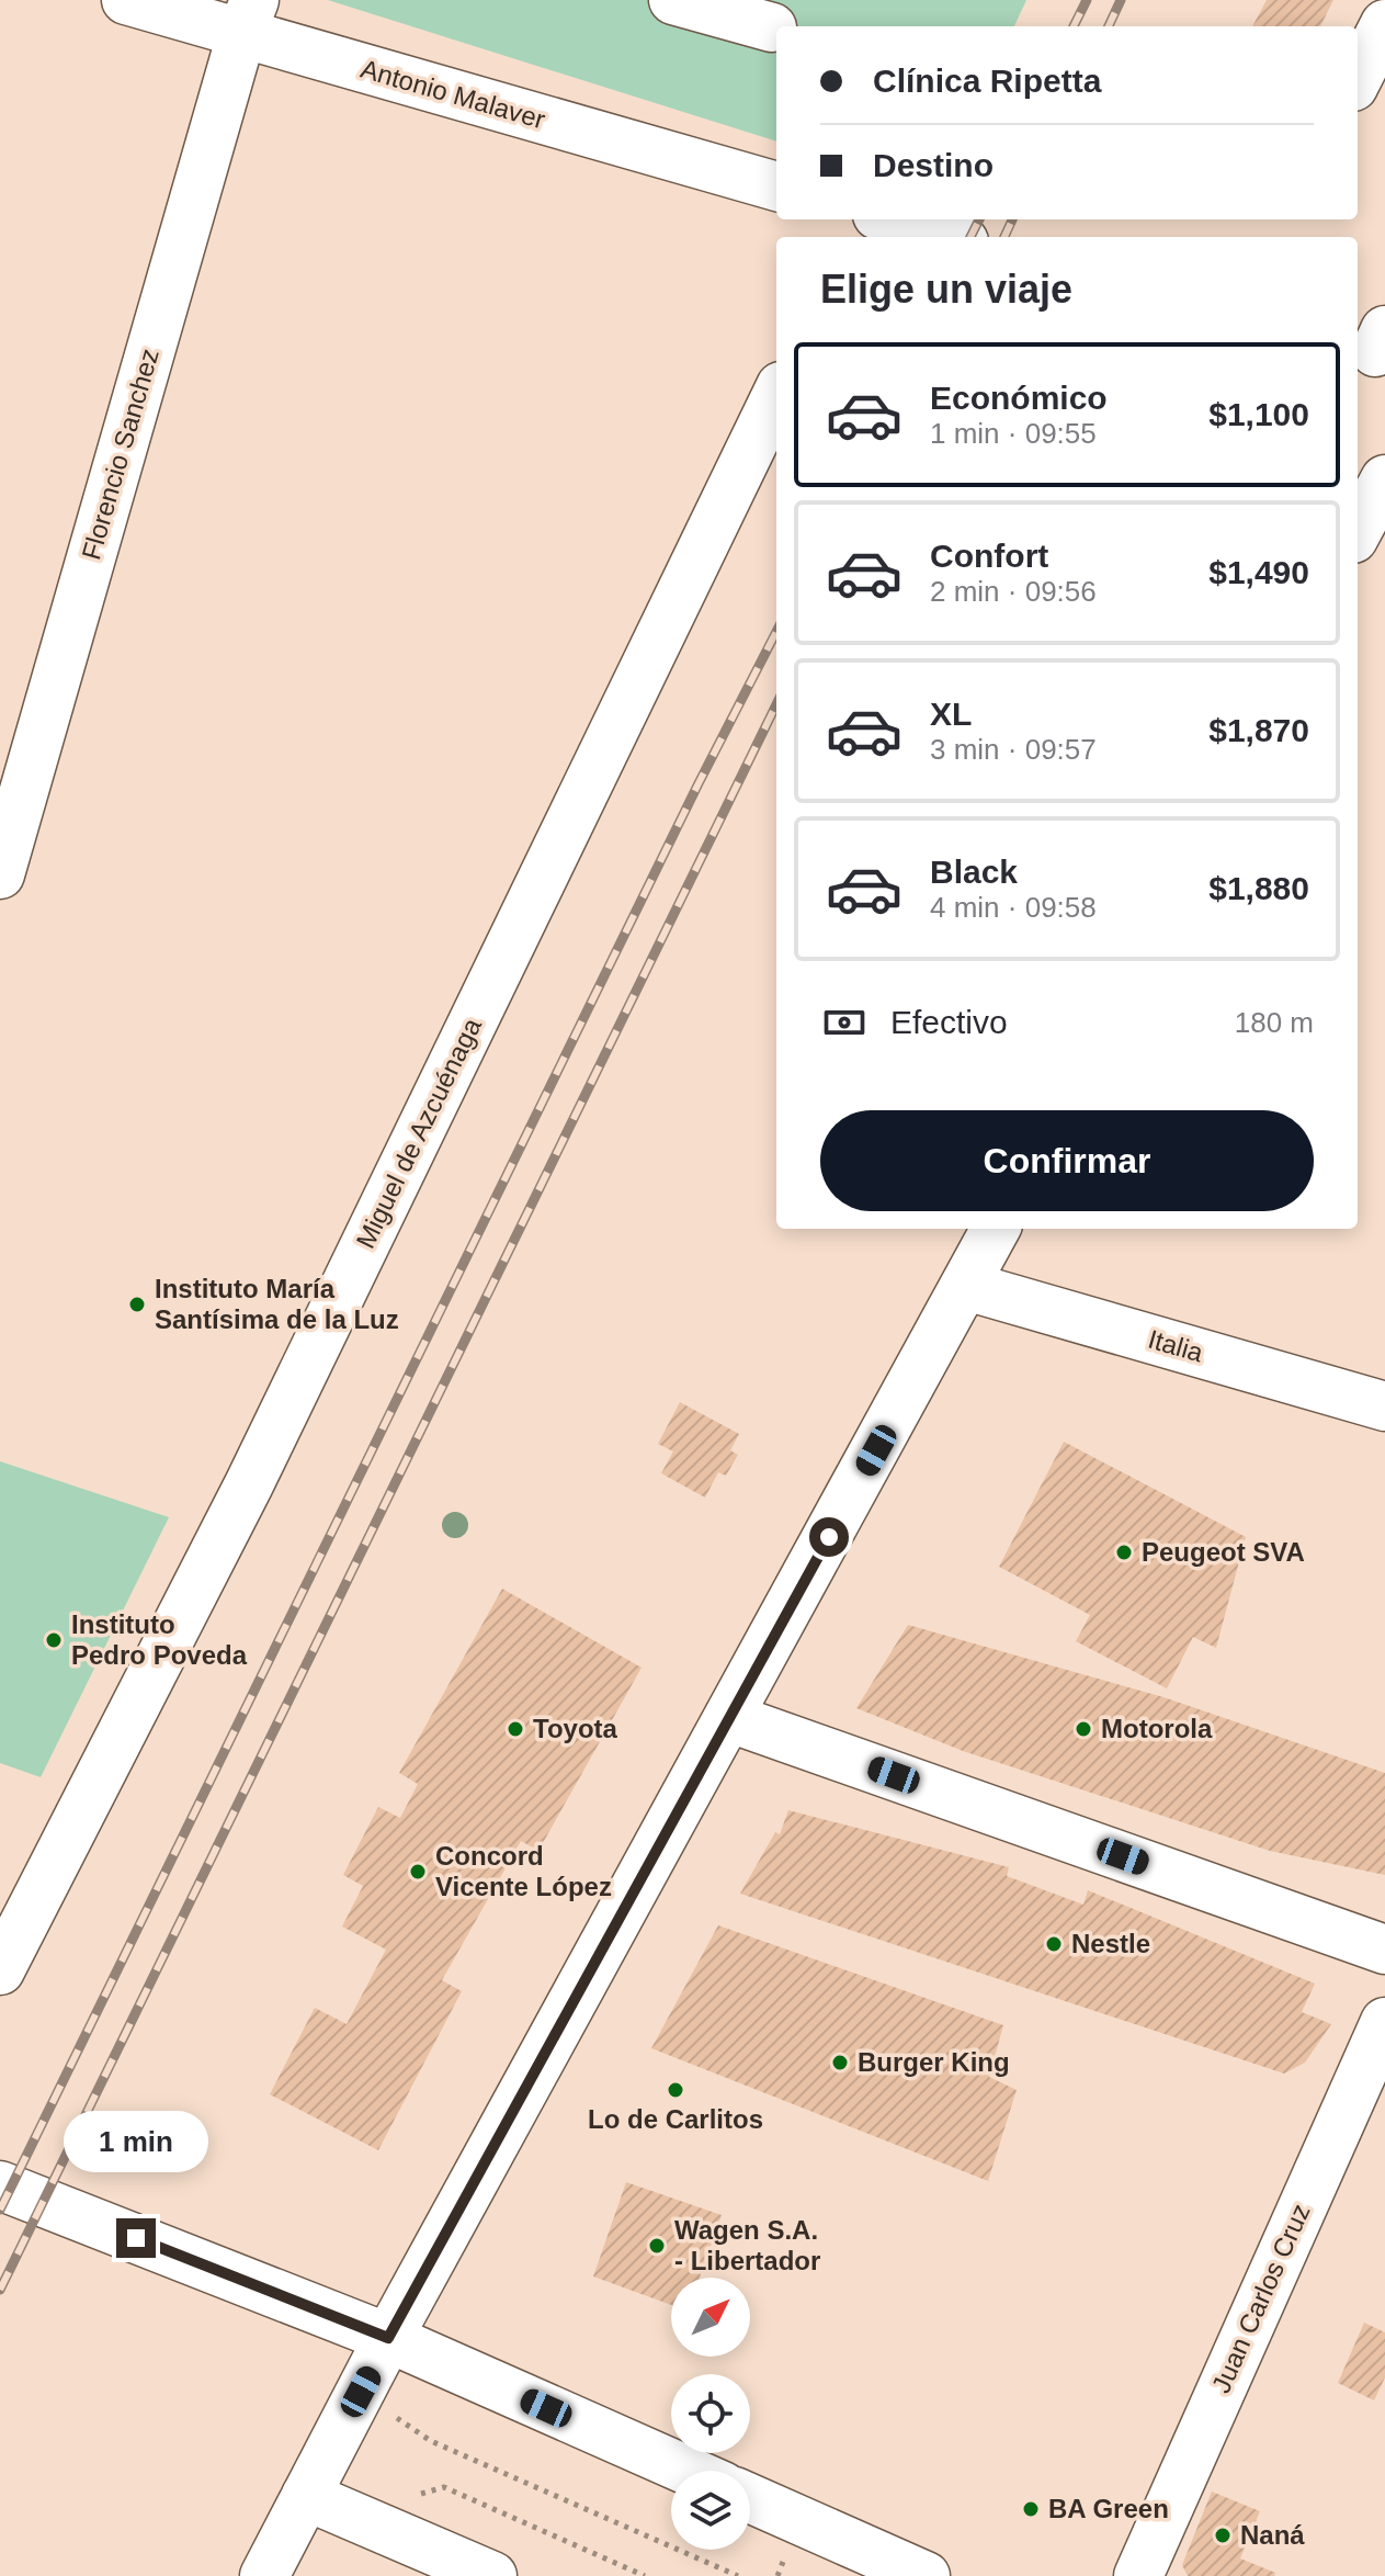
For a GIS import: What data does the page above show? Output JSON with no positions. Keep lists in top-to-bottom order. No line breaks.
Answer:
{"streets":{"street":["Antonio Malaver","Florencio Sanchez","Miguel de Azcuénaga","Italia","Juan Carlos Cruz"]},"crossings":[["Antonio Malaver","Florencio Sanchez"]],"places":["Instituto María Santísima de la Luz","Peugeot SVA","Instituto Pedro Poveda","Toyota","Motorola","Concord Vicente López","Nestle","Burger King","Lo de Carlitos","Wagen S.A. - Libertador","BA Green","Naná"],"north":"top right","page":{"banner":["Clínica Ripetta","Destino"],"heading":"Elige un viaje","list":[{"name":"Económico","note":"1 min · 09:55","value":"$1,100"},{"name":"Confort","note":"2 min · 09:56","value":"$1,490"},{"name":"XL","note":"3 min · 09:57","value":"$1,870"},{"name":"Black","note":"4 min · 09:58","value":"$1,880"}],"pay":["Efectivo","180 m"],"buttons":"Confirmar","bubble":"1 min"}}
